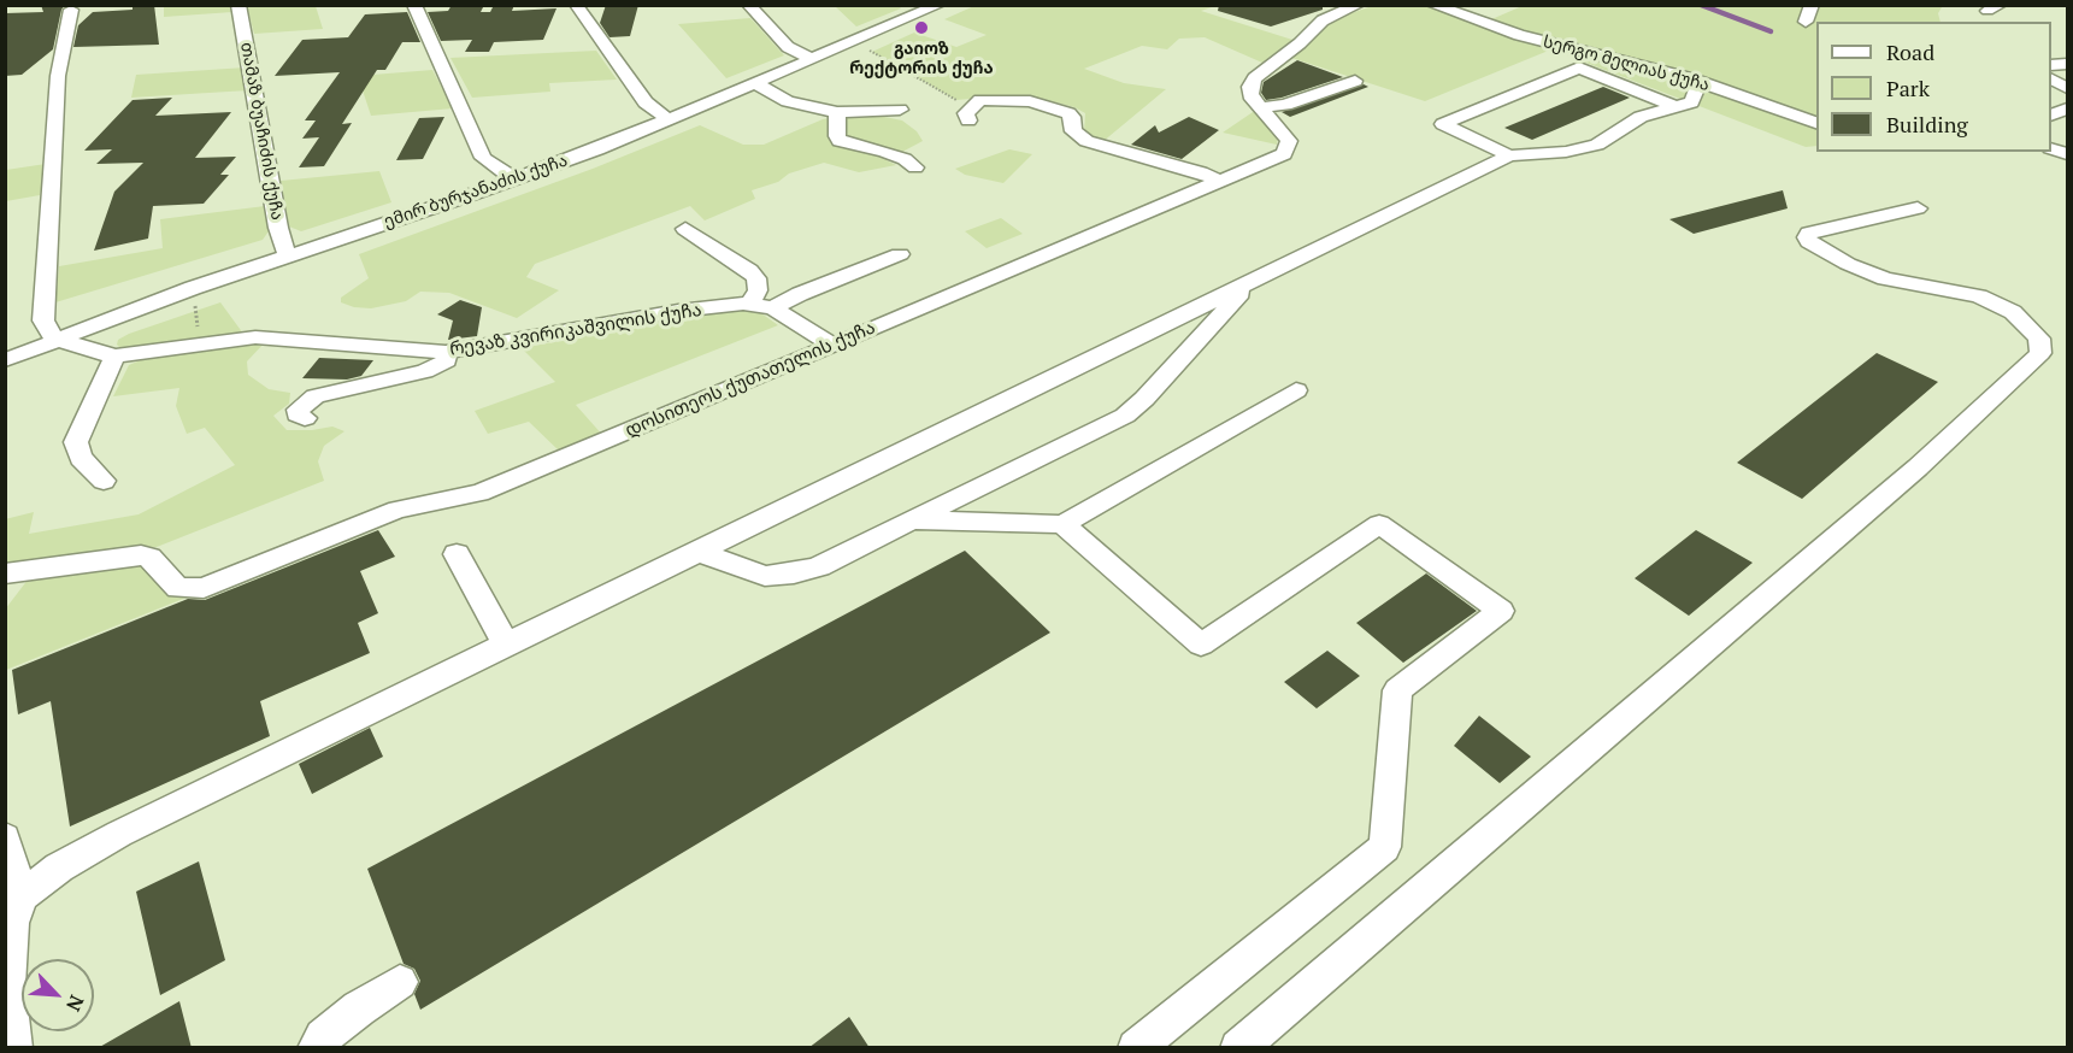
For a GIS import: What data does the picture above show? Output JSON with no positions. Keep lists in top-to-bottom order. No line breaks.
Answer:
{"streets":{"street":["სერგო მელიას ქუჩა","თამაზ ბუაჩიძის ქუჩა","ემირ ბურჯანაძის ქუჩა","რევაზ კვირიკაშვილის ქუჩა","დოსითეოს ქუთათელის ქუჩა"]},"crossings":[["თამაზ ბუაჩიძის ქუჩა","ემირ ბურჯანაძის ქუჩა"],["ემირ ბურჯანაძის ქუჩა","რევაზ კვირიკაშვილის ქუჩა"],["რევაზ კვირიკაშვილის ქუჩა","დოსითეოს ქუთათელის ქუჩა"]],"places":["გაიოზ რექტორის ქუჩა"],"legend":["Road","Park","Building"],"north":"bottom right"}
